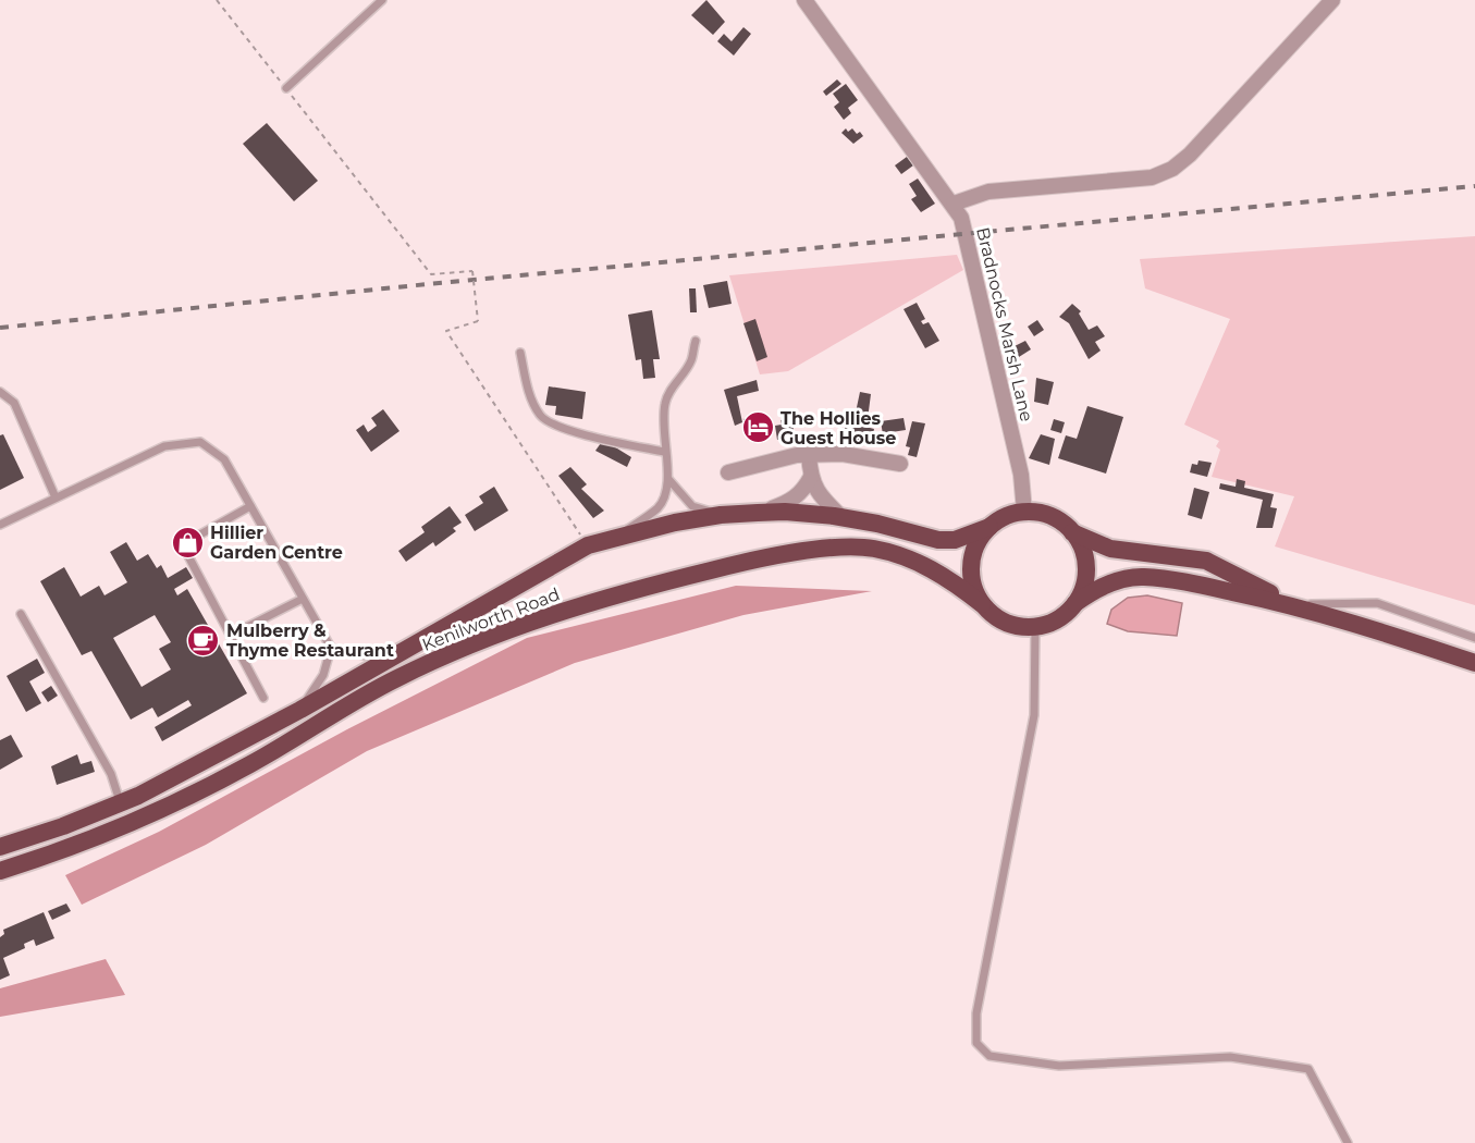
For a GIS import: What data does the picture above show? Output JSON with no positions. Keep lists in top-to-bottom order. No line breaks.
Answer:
{"streets":{"highway":["Kenilworth Road"],"street":["Bradnocks Marsh Lane"]},"crossings":[["Bradnocks Marsh Lane","Kenilworth Road"]],"places":{"hotel":["The Hollies Guest House"],"shop":["Hillier Garden Centre"],"cafe":["Mulberry & Thyme Restaurant"]}}
